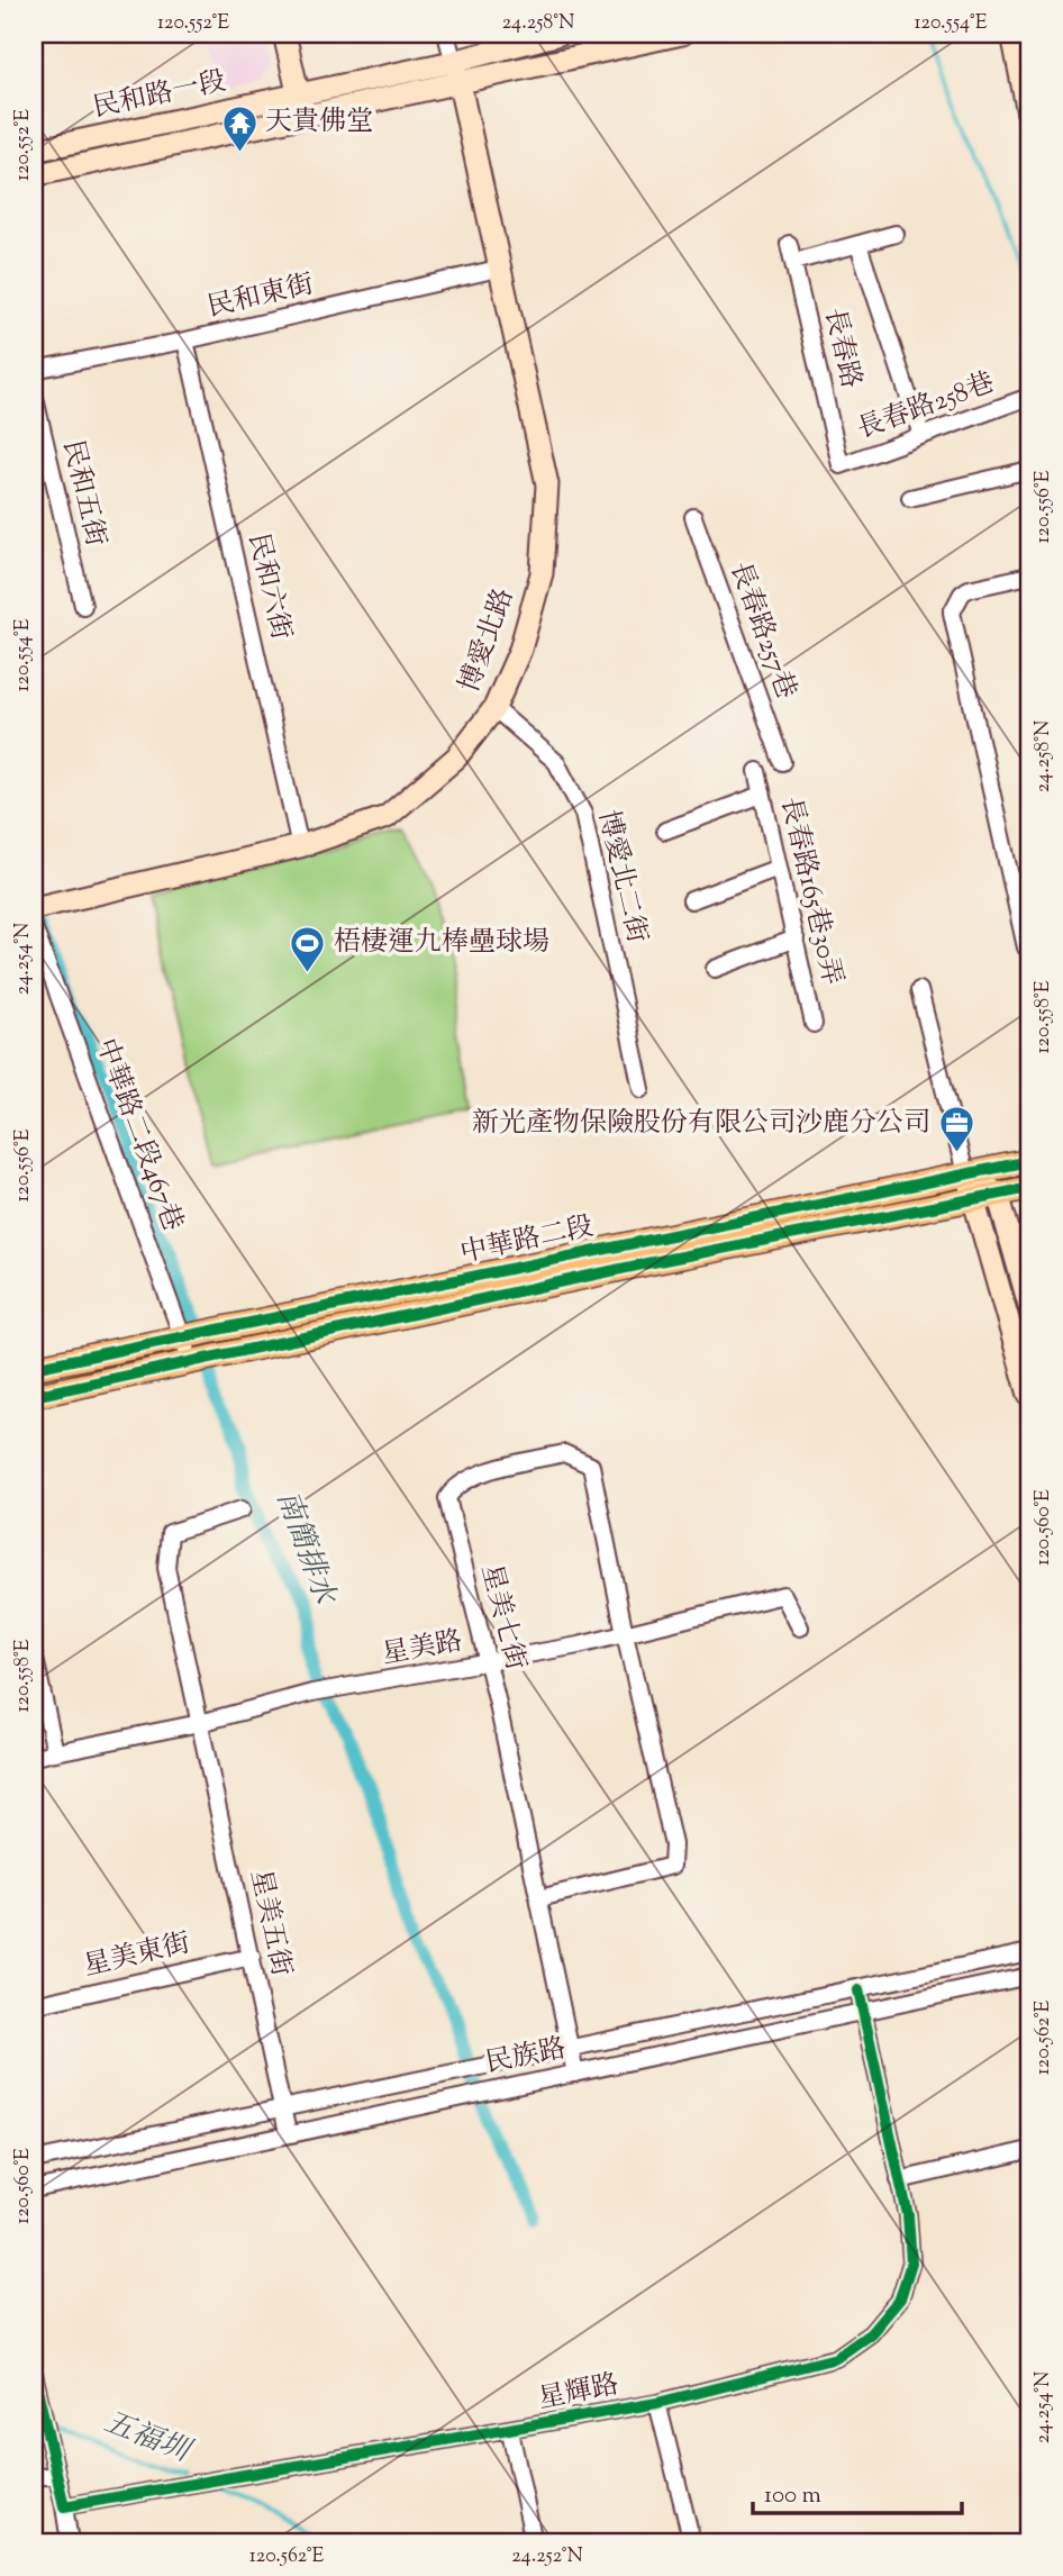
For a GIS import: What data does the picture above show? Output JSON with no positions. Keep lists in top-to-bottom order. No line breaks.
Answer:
{"streets":{"main road":["中華路二段"],"street":["民和路一段","民和東街","長春路","長春路258巷","民和五街","民和六街","長春路257巷","博愛北路","博愛北二街","長春路165巷30弄","中華路二段467巷","星美七街","星美路","星美五街","星美東街","民族路","星輝路"]},"crossings":[["民和路一段","博愛北路"],["民和東街","民和六街"],["民和東街","博愛北路"],["長春路","長春路258巷"],["民和六街","博愛北路"],["博愛北路","博愛北二街"],["中華路二段467巷","中華路二段"],["星美七街","星美路"],["星美七街","民族路"],["星美路","星美五街"],["星美五街","星美東街"],["星美五街","民族路"],["民族路","星輝路"]],"water":["南簡排水","五福圳"],"places":{"temple":["天貴佛堂"],"sports":["梧棲運九棒壘球場"],"office":["新光產物保險股份有限公司沙鹿分公司"]},"scale_bar":"100 m","coordinates":["120.552°E","24.258°N","120.554°E","120.556°E","24.254°N","120.558°E","120.560°E","120.562°E","24.252°N"]}
